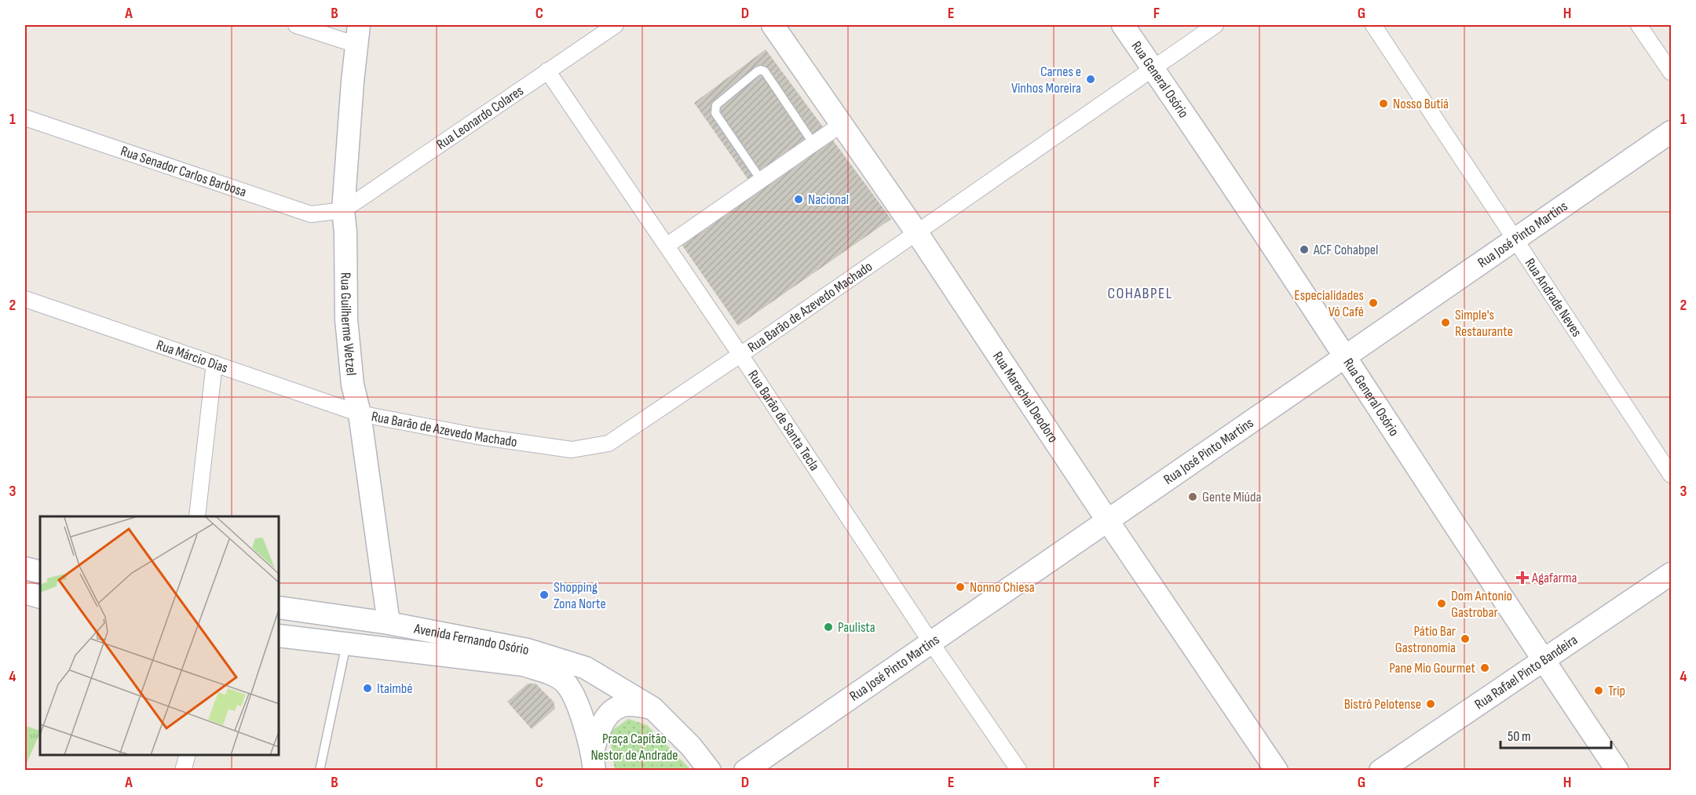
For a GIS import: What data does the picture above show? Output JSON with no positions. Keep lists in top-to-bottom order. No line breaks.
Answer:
{"streets":{"street":["Rua General Osório","Rua Leonardo Colares","Rua Senador Carlos Barbosa","Rua José Pinto Martins","Rua Andrade Neves","Rua Barão de Azevedo Machado","Rua Guilherme Wetzel","Rua Márcio Dias","Rua Marechal Deodoro","Rua Barão de Santa Tecla","Avenida Fernando Osório","Rua Rafael Pinto Bandeira"]},"crossings":[["Rua General Osório","Rua José Pinto Martins"],["Rua General Osório","Rua Barão de Azevedo Machado"],["Rua General Osório","Rua Rafael Pinto Bandeira"],["Rua Leonardo Colares","Rua Senador Carlos Barbosa"],["Rua Leonardo Colares","Rua Guilherme Wetzel"],["Rua Leonardo Colares","Rua Barão de Santa Tecla"],["Rua Senador Carlos Barbosa","Rua Guilherme Wetzel"],["Rua José Pinto Martins","Rua Andrade Neves"],["Rua José Pinto Martins","Rua Marechal Deodoro"],["Rua José Pinto Martins","Rua Barão de Santa Tecla"],["Rua Barão de Azevedo Machado","Rua Guilherme Wetzel"],["Rua Barão de Azevedo Machado","Rua Márcio Dias"],["Rua Barão de Azevedo Machado","Rua Marechal Deodoro"],["Rua Barão de Azevedo Machado","Rua Barão de Santa Tecla"],["Rua Guilherme Wetzel","Rua Márcio Dias"],["Rua Guilherme Wetzel","Avenida Fernando Osório"]],"districts":["COHABPEL"],"parks":["Praça Capitão Nestor de Andrade"],"places":{"other":["Carnes e Vinhos Moreira","Nosso Butiá","Nacional","ACF Cohabpel","Especialidades Vó Café","Simple's Restaurante","Gente Miúda","Nonno Chiesa","Shopping Zona Norte","Dom Antonio Gastrobar","Paulista","Pátio Bar Gastronomia","Pane Mio Gourmet","Itaimbé","Trip","Bistrô Pelotense"],"health":["Agafarma"]},"scale_bar":"50 m","grid":{"columns":["A","B","C","D","E","F","G","H"],"rows":["1","2","3","4"]}}
